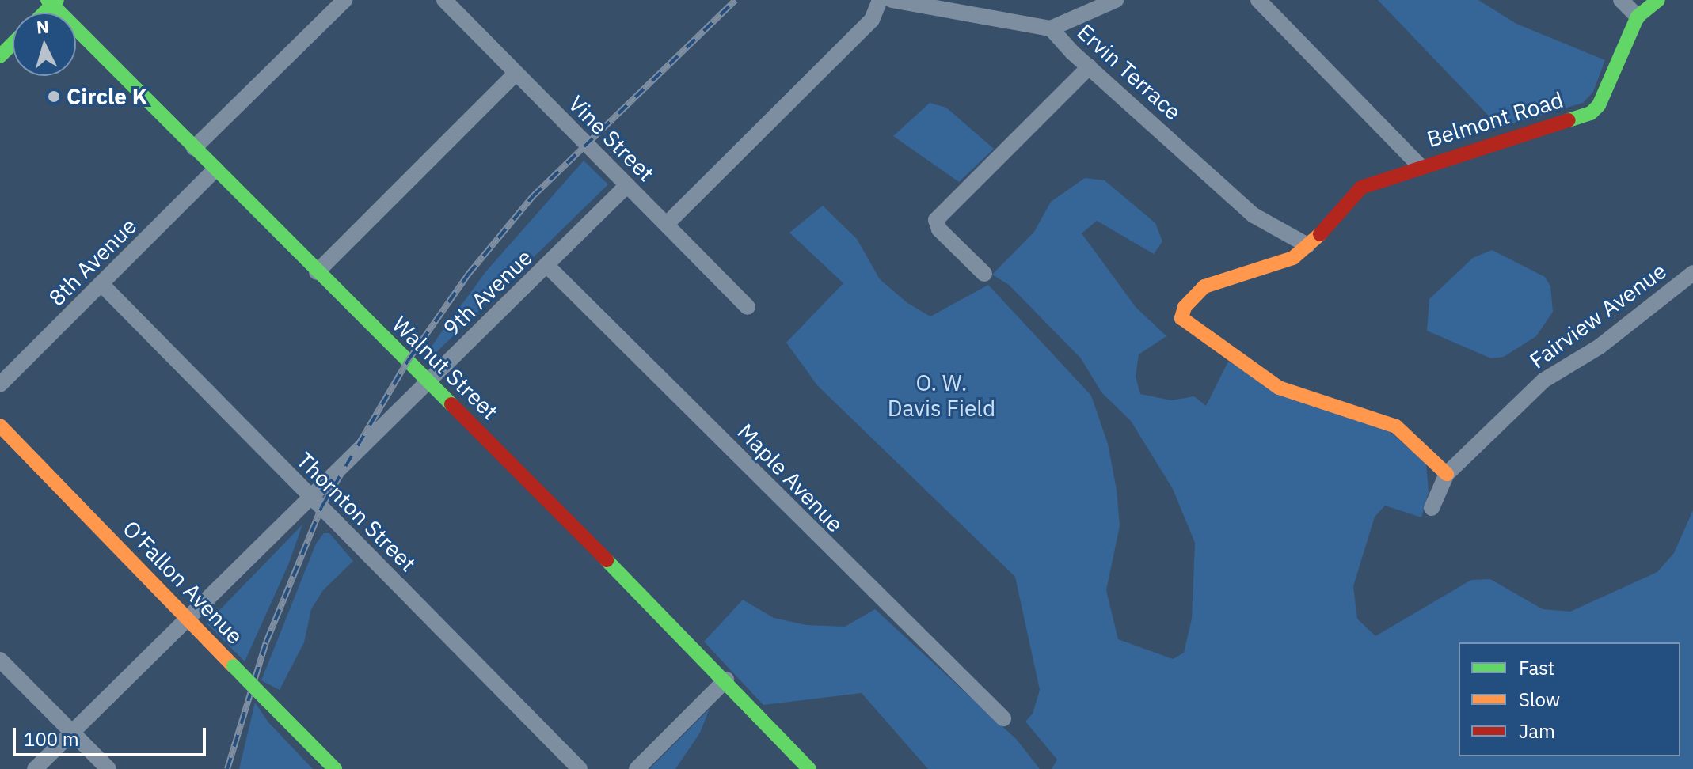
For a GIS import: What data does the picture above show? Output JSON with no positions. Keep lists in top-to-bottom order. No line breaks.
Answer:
{"streets":{"street":["Ervin Terrace","Belmont Road","Vine Street","8th Avenue","9th Avenue","Fairview Avenue","Walnut Street","Maple Avenue","Thornton Street","O’Fallon Avenue"]},"crossings":[["Ervin Terrace","Belmont Road"],["Belmont Road","Fairview Avenue"],["Vine Street","9th Avenue"],["8th Avenue","Walnut Street"],["8th Avenue","Thornton Street"],["9th Avenue","Walnut Street"],["9th Avenue","Maple Avenue"],["9th Avenue","Thornton Street"],["9th Avenue","O’Fallon Avenue"]],"parks":["O. W. Davis Field"],"places":["Circle K"],"legend":["Fast","Slow","Jam"],"scale_bar":"100 m","north":"top"}
